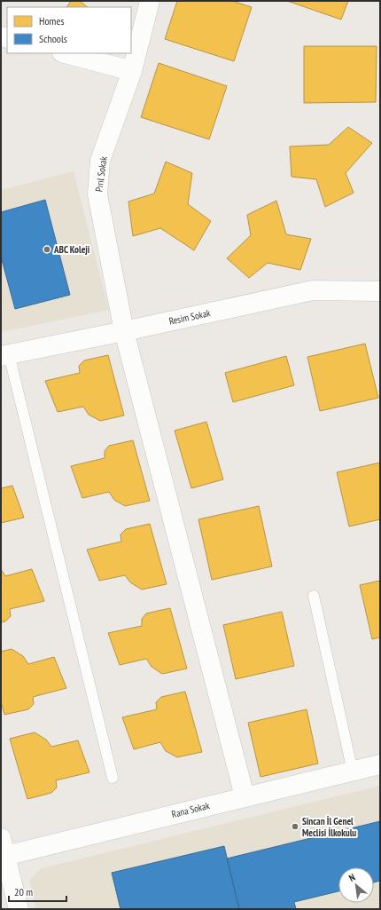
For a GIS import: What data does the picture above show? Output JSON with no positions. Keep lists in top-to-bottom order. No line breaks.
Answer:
{"streets":{"street":["Pırıl Sokak","Resim Sokak","Rana Sokak"]},"crossings":[["Pırıl Sokak","Resim Sokak"],["Pırıl Sokak","Rana Sokak"]],"places":["ABC Koleji","Sincan İl Genel Meclisi İlkokulu"],"legend":["Homes","Schools"],"scale_bar":"20 m","north":"top left"}
